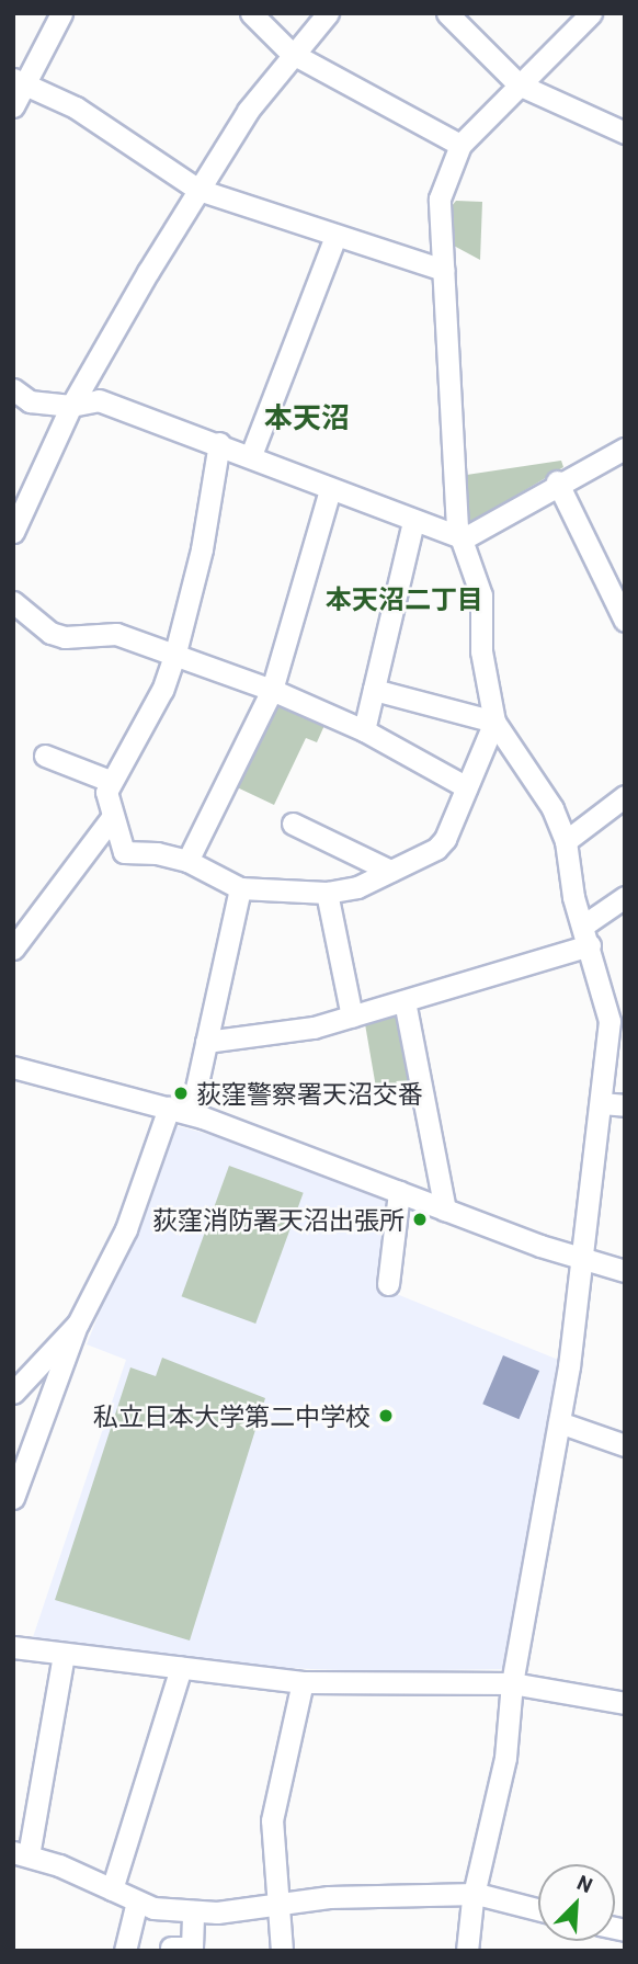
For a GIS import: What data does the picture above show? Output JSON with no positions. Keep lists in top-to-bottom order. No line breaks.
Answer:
{"districts":["本天沼","本天沼二丁目"],"places":["荻窪警察署天沼交番","荻窪消防署天沼出張所","私立日本大学第二中学校"],"north":"top right"}
